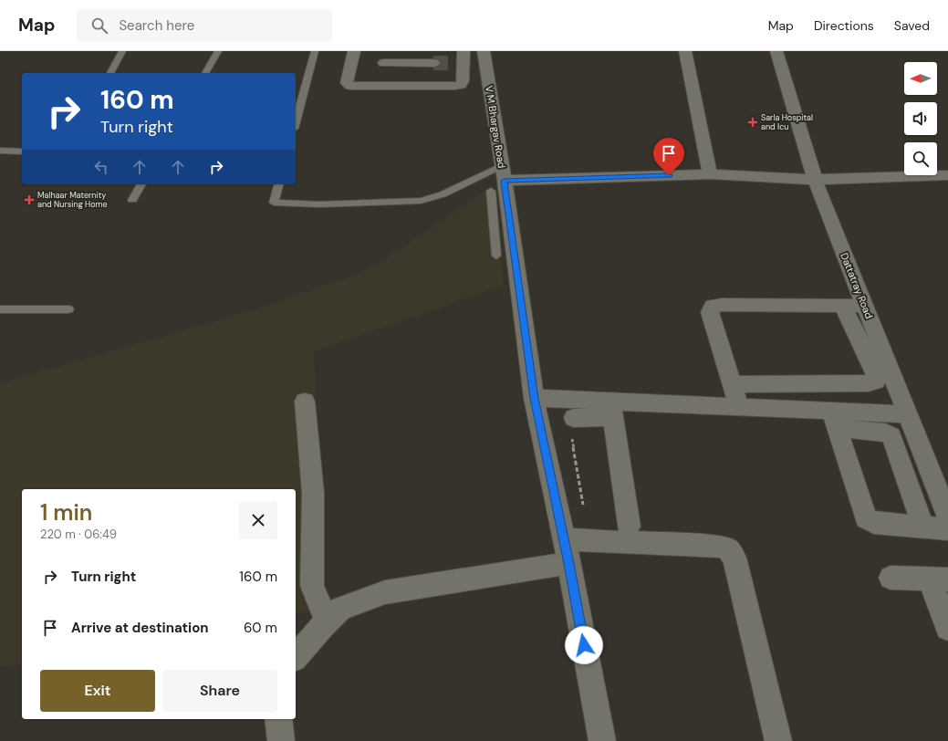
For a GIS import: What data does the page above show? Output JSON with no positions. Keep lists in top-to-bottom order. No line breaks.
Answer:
{"streets":{"street":["V M Bhargav Road","Dattatray Road"]},"places":{"health":["Sarla Hospital and Icu","Malhaar Maternity and Nursing Home"]},"north":"left","page":{"header":"Map","search":"Search here","nav":["Map","Directions","Saved"],"turn":["160 m","Turn right"],"heading":["1 min","220 m · 06:49"],"list":[{"name":"Turn right","value":"160 m"},{"name":"Arrive at destination","value":"60 m"}],"buttons":["Exit","Share"]}}
